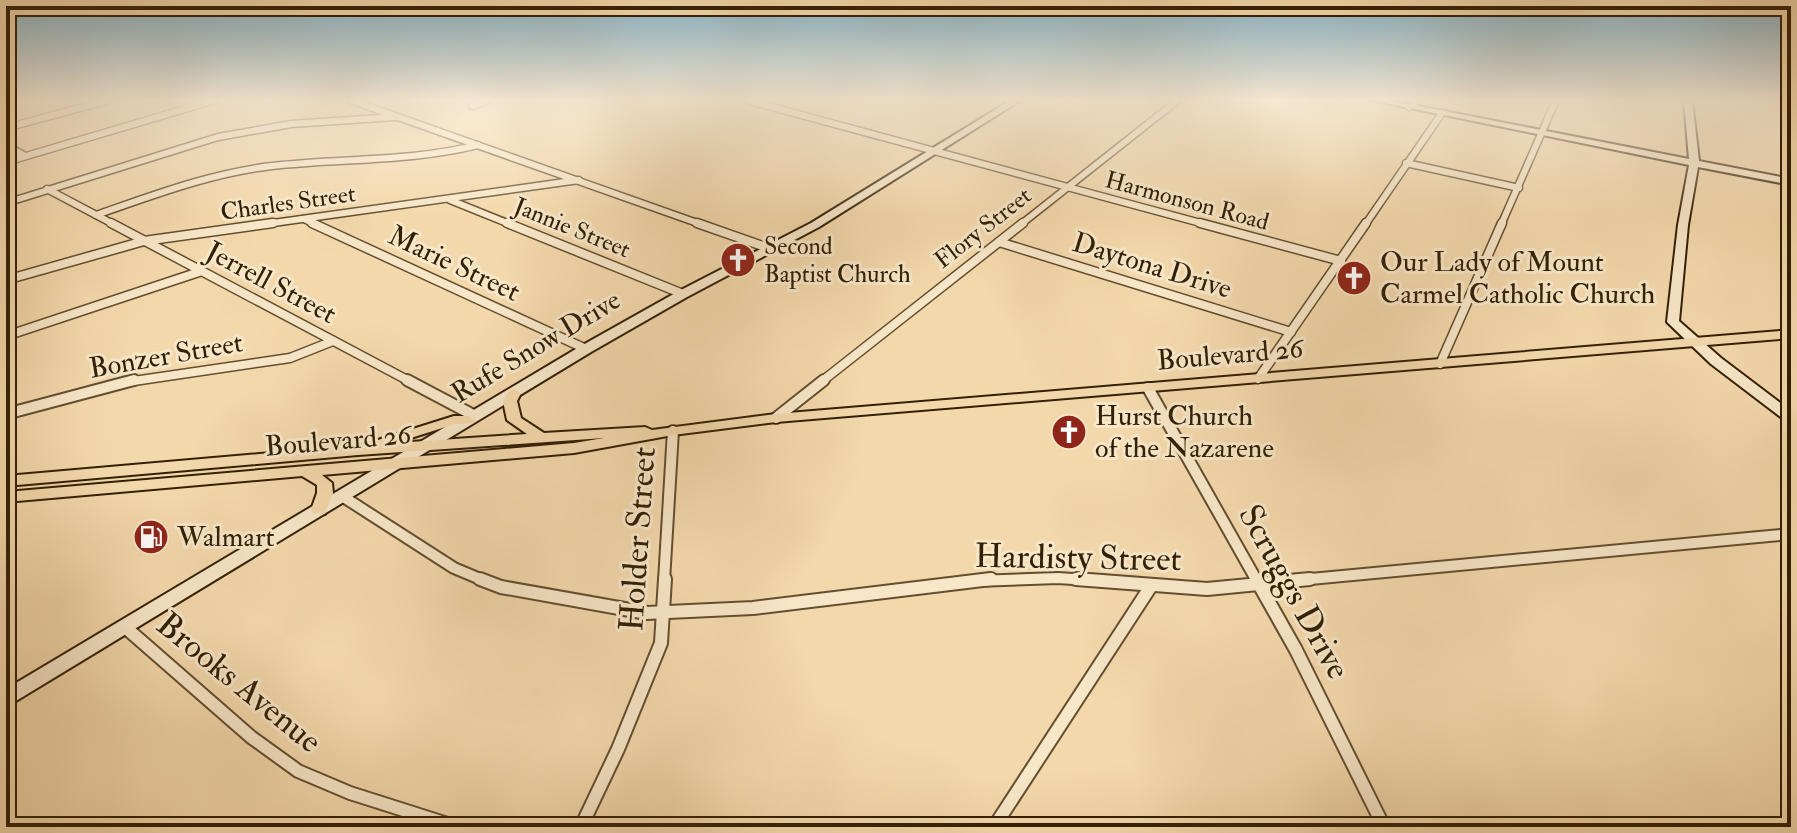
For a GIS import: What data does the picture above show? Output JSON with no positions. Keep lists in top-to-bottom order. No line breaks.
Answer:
{"streets":{"main road":["Rufe Snow Drive","Boulevard 26"],"street":["Harmonson Road","Charles Street","Jannie Street","Flory Street","Marie Street","Daytona Drive","Jerrell Street","Bonzer Street","Holder Street","Hardisty Street","Scruggs Drive","Brooks Avenue"]},"crossings":[["Harmonson Road","Flory Street"],["Harmonson Road","Rufe Snow Drive"],["Charles Street","Jannie Street"],["Charles Street","Marie Street"],["Charles Street","Jerrell Street"],["Jannie Street","Rufe Snow Drive"],["Flory Street","Daytona Drive"],["Flory Street","Boulevard 26"],["Marie Street","Rufe Snow Drive"],["Jerrell Street","Rufe Snow Drive"],["Jerrell Street","Bonzer Street"],["Rufe Snow Drive","Boulevard 26"],["Rufe Snow Drive","Hardisty Street"],["Rufe Snow Drive","Brooks Avenue"],["Boulevard 26","Holder Street"],["Boulevard 26","Scruggs Drive"],["Holder Street","Hardisty Street"],["Hardisty Street","Scruggs Drive"]],"places":{"church":["Second Baptist Church","Our Lady of Mount Carmel Catholic Church","Hurst Church of the Nazarene"],"fuel station":["Walmart"]}}
